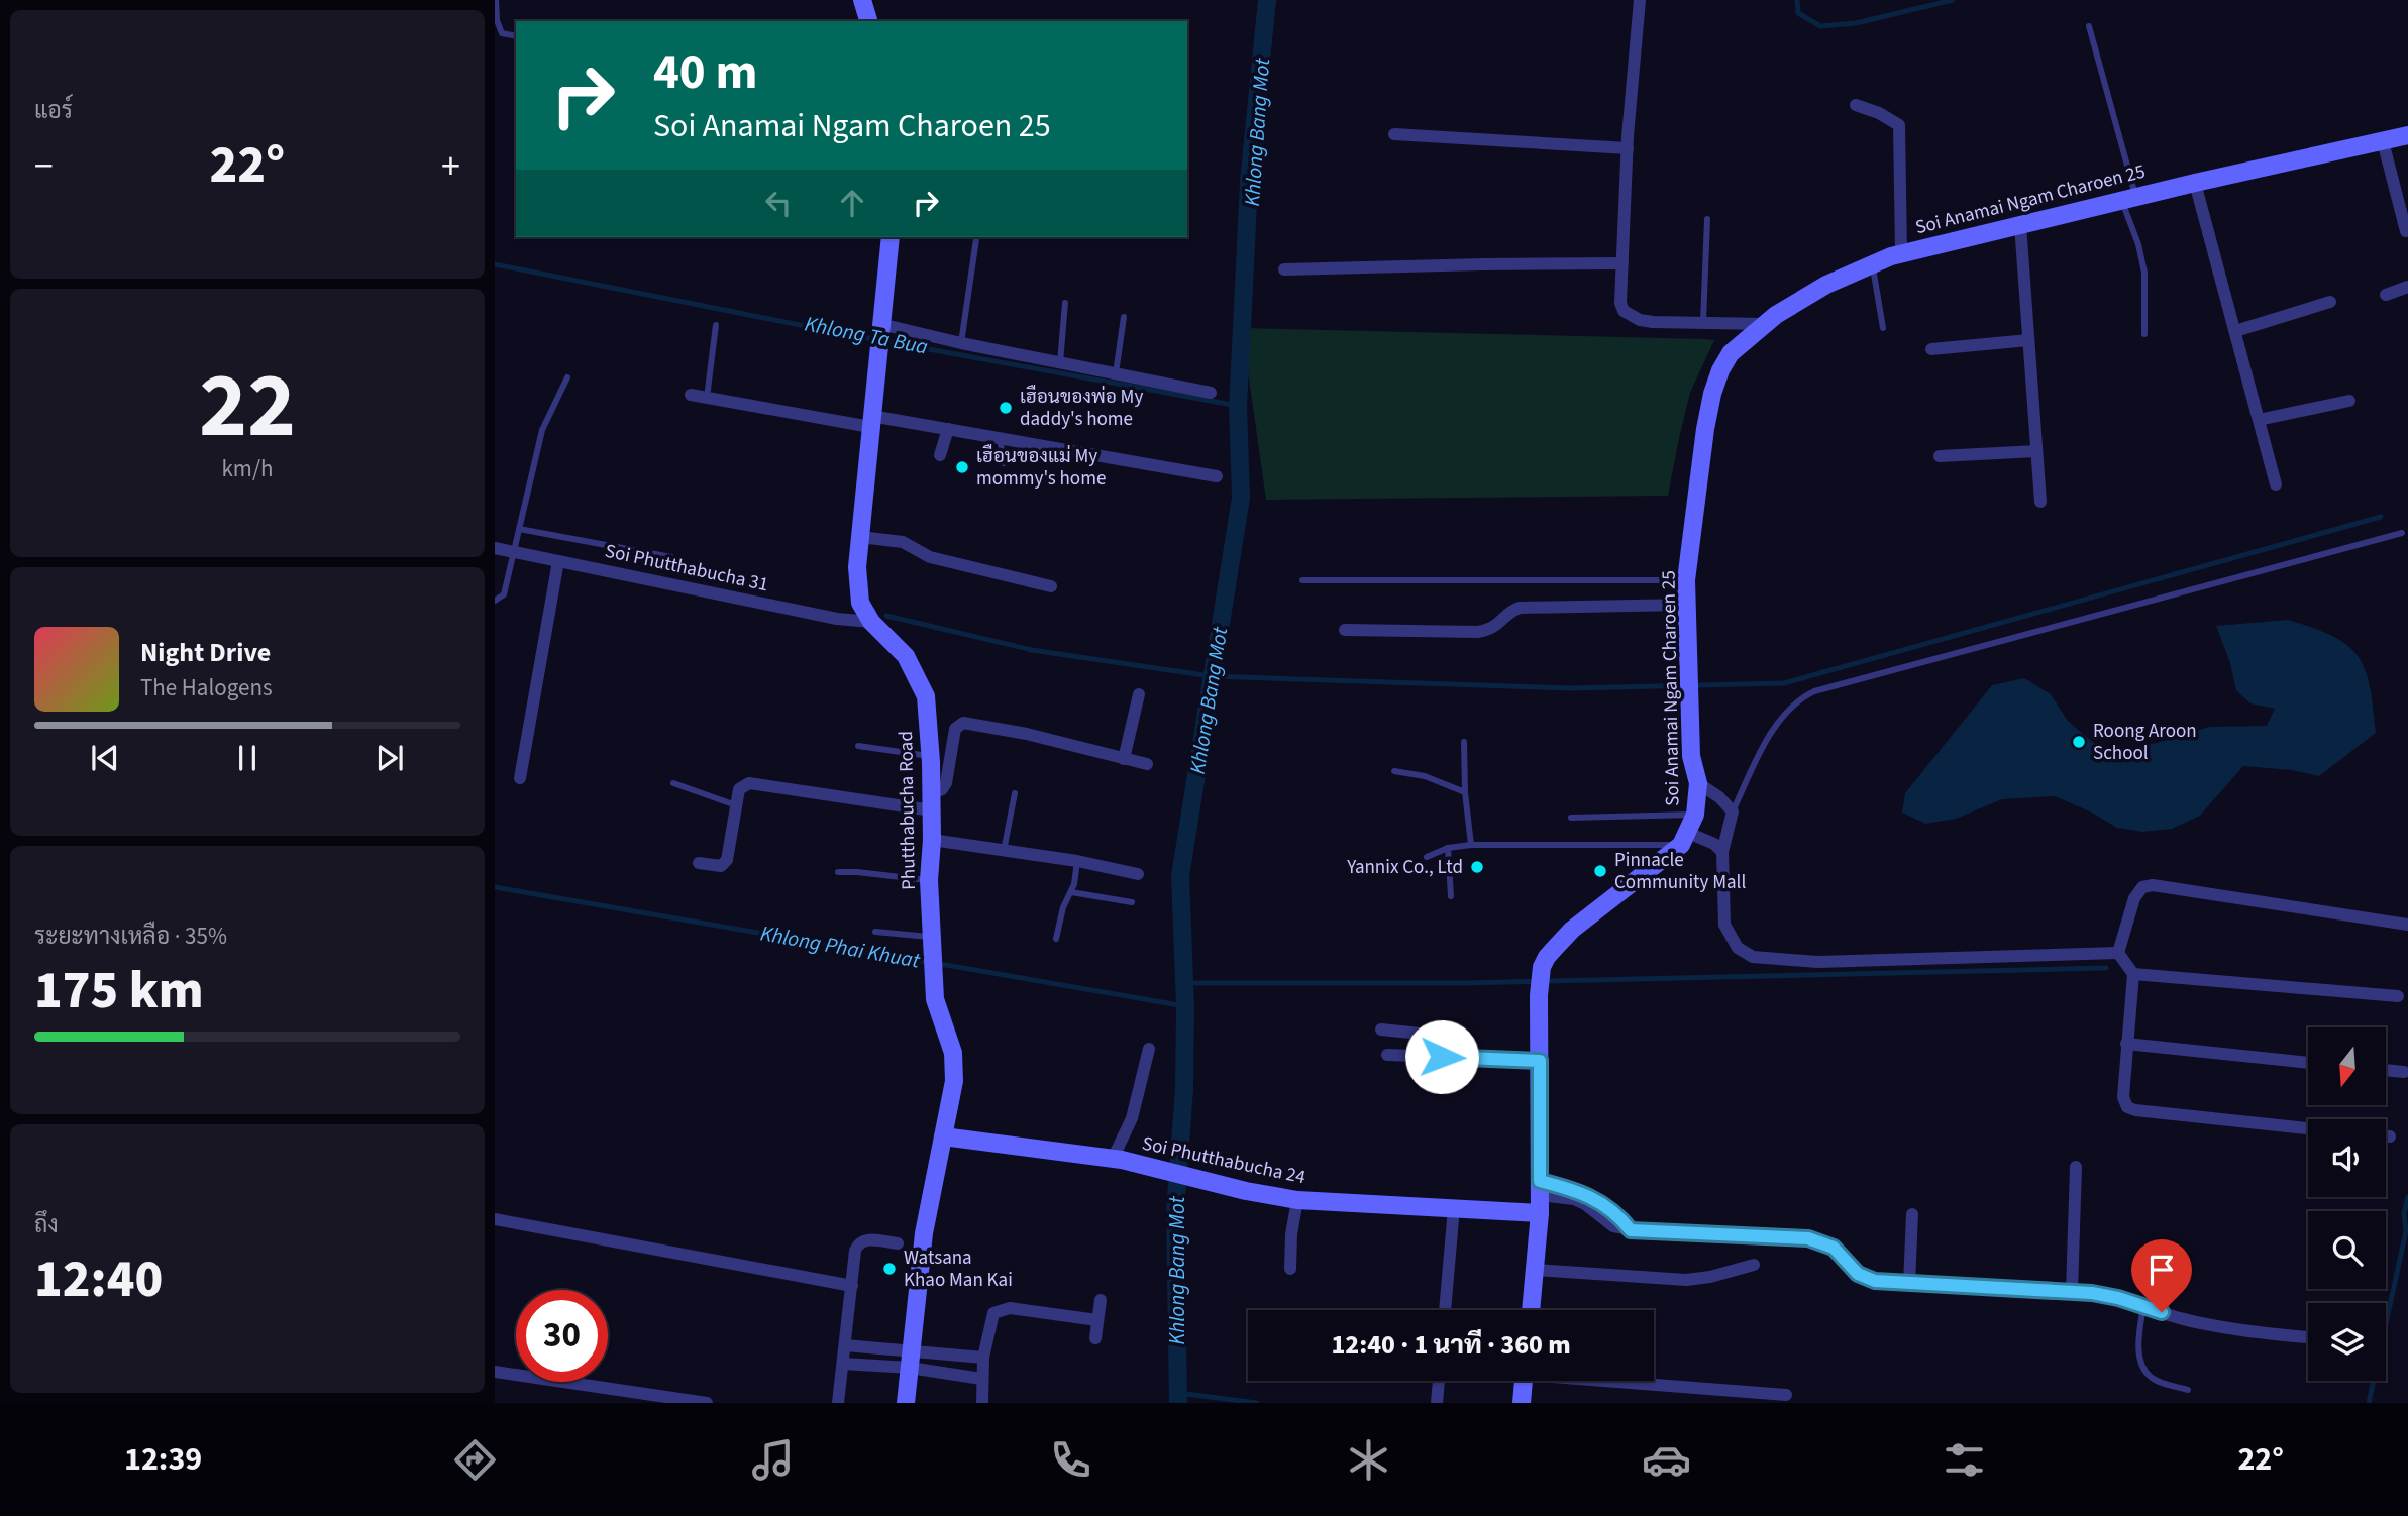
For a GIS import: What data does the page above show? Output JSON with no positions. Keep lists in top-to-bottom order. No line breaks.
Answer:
{"streets":{"street":["Soi Anamai Ngam Charoen 25","Soi Phutthabucha 31","Phutthabucha Road","Soi Phutthabucha 24"]},"crossings":[["Soi Phutthabucha 31","Phutthabucha Road"],["Phutthabucha Road","Soi Phutthabucha 24"]],"water":["Khlong Bang Mot","Khlong Ta Bua","Khlong Phai Khuat"],"places":["เฮือนของพ่อ My daddy's home","เฮือนของแม่ My mommy's home","Roong Aroon School","Yannix Co., Ltd","Pinnacle Community Mall","Watsana Khao Man Kai"],"north":"bottom","page":{"tile":["แอร์",["22","km/h"],["ระยะทางเหลือ · 35%","175 km"],["ถึง","12:40"]],"turn":["40 m","Soi Anamai Ngam Charoen 25"],"heat":["−","22°","+"],"song":["Night Drive","The Halogens"],"limit":"30","trip":"12:40 · 1 นาที · 360 m","tabs":["12:39","22°"]}}
